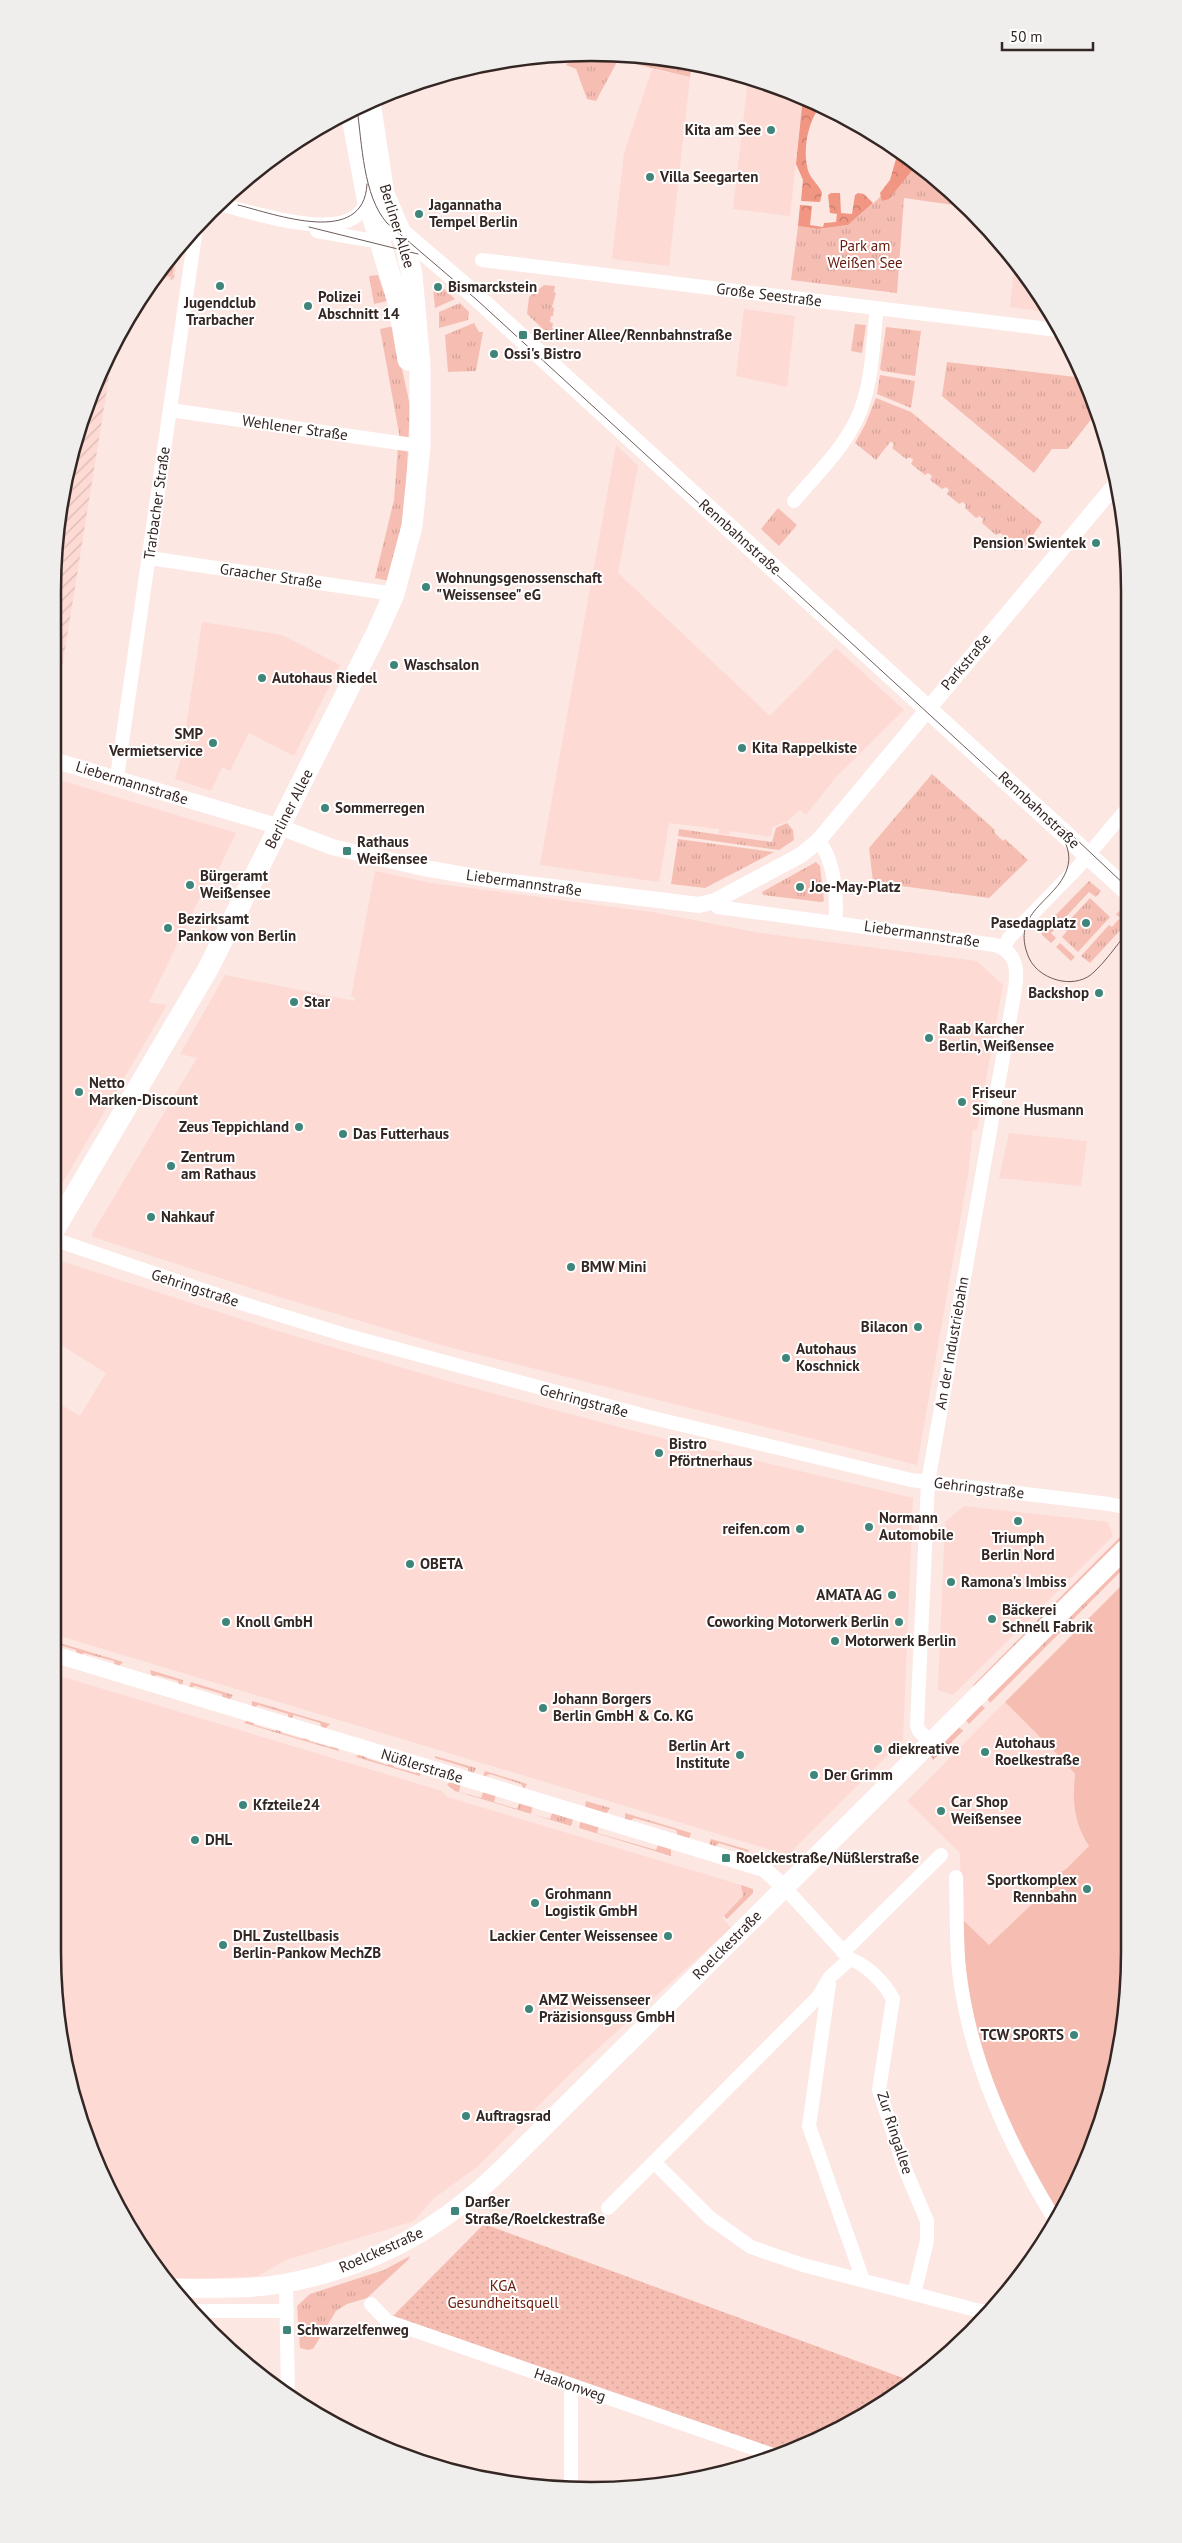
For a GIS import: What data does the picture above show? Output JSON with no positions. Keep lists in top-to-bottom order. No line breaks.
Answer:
{"streets":{"main road":["Berliner Allee","Rennbahnstraße","Roelckestraße"],"street":["Große Seestraße","Wehlener Straße","Trarbacher Straße","Graacher Straße","Parkstraße","Liebermannstraße","Gehringstraße","An der Industriebahn","Nüßlerstraße","Zur Ringallee","Haakonweg"]},"crossings":[["Berliner Allee","Wehlener Straße"],["Berliner Allee","Rennbahnstraße"],["Berliner Allee","Graacher Straße"],["Berliner Allee","Liebermannstraße"],["Wehlener Straße","Trarbacher Straße"],["Trarbacher Straße","Graacher Straße"],["Trarbacher Straße","Liebermannstraße"],["Rennbahnstraße","Parkstraße"],["Parkstraße","Liebermannstraße"],["Liebermannstraße","An der Industriebahn"],["Gehringstraße","An der Industriebahn"],["An der Industriebahn","Roelckestraße"],["Nüßlerstraße","Roelckestraße"],["Nüßlerstraße","Zur Ringallee"],["Roelckestraße","Zur Ringallee"]],"parks":["Park am Weißen See","KGA Gesundheitsquell"],"places":{"other":["Kita am See","Villa Seegarten","Jagannatha Tempel Berlin","Jugendclub Trarbacher","Bismarckstein","Polizei Abschnitt 14","Ossi's Bistro","Pension Swientek","Wohnungsgenossenschaft \"Weissensee\" eG","Waschsalon","Autohaus Riedel","SMP Vermietservice","Kita Rappelkiste","Sommerregen","Bürgeramt Weißensee","Joe-May-Platz","Pasedagplatz","Bezirksamt Pankow von Berlin","Backshop","Star","Raab Karcher Berlin, Weißensee","Netto Marken-Discount","Friseur Simone Husmann","Zeus Teppichland","Das Futterhaus","Zentrum am Rathaus","Nahkauf","BMW Mini","Bilacon","Autohaus Koschnick","Bistro Pförtnerhaus","Triumph Berlin Nord","Normann Automobile","reifen.com","OBETA","Ramona's Imbiss","AMATA AG","Bäckerei Schnell Fabrik","Knoll GmbH","Coworking Motorwerk Berlin","Motorwerk Berlin","Johann Borgers Berlin GmbH & Co. KG","diekreative","Autohaus Roelkestraße","Berlin Art Institute","Der Grimm","Kfzteile24","Car Shop Weißensee","DHL","Sportkomplex Rennbahn","Grohmann Logistik GmbH","Lackier Center Weissensee","DHL Zustellbasis Berlin-Pankow MechZB","AMZ Weissenseer Präzisionsguss GmbH","TCW SPORTS","Auftragsrad"],"transit":["Berliner Allee/Rennbahnstraße","Rathaus Weißensee","Roelckestraße/Nüßlerstraße","Darßer Straße/Roelckestraße","Schwarzelfenweg"]},"scale_bar":"50 m"}
